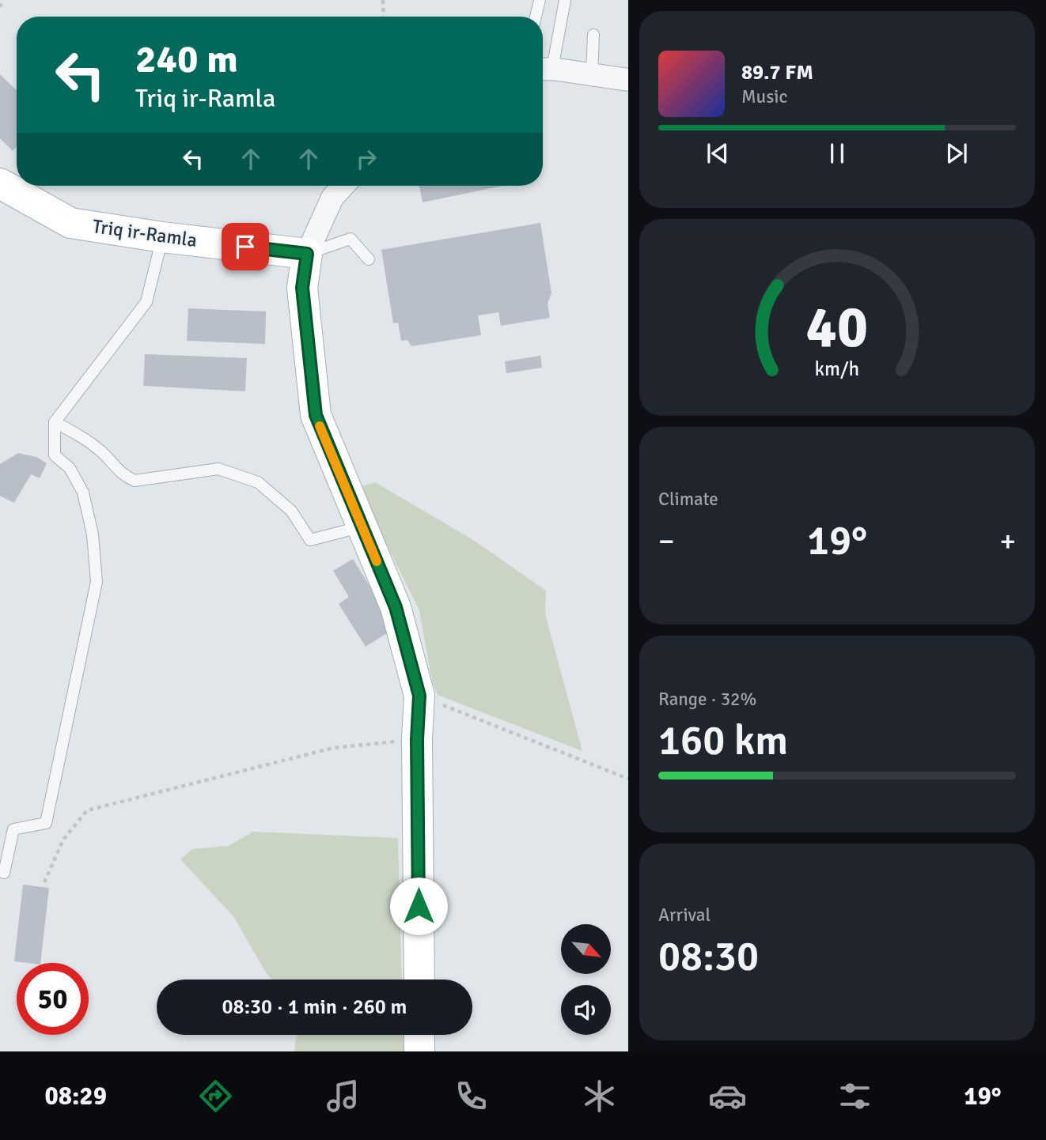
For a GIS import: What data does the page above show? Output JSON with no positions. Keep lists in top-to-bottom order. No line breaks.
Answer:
{"streets":{"main road":["Triq ir-Ramla"]},"north":"bottom right","page":{"turn":["240 m","Triq ir-Ramla"],"song":["89.7 FM","Music"],"tile":["Climate",["Range · 32%","160 km"],["Arrival","08:30"]],"heat":["−","19°","+"],"limit":"50","trip":"08:30 · 1 min · 260 m","tabs":["08:29","19°"],"gauge":["40","km/h"]}}
